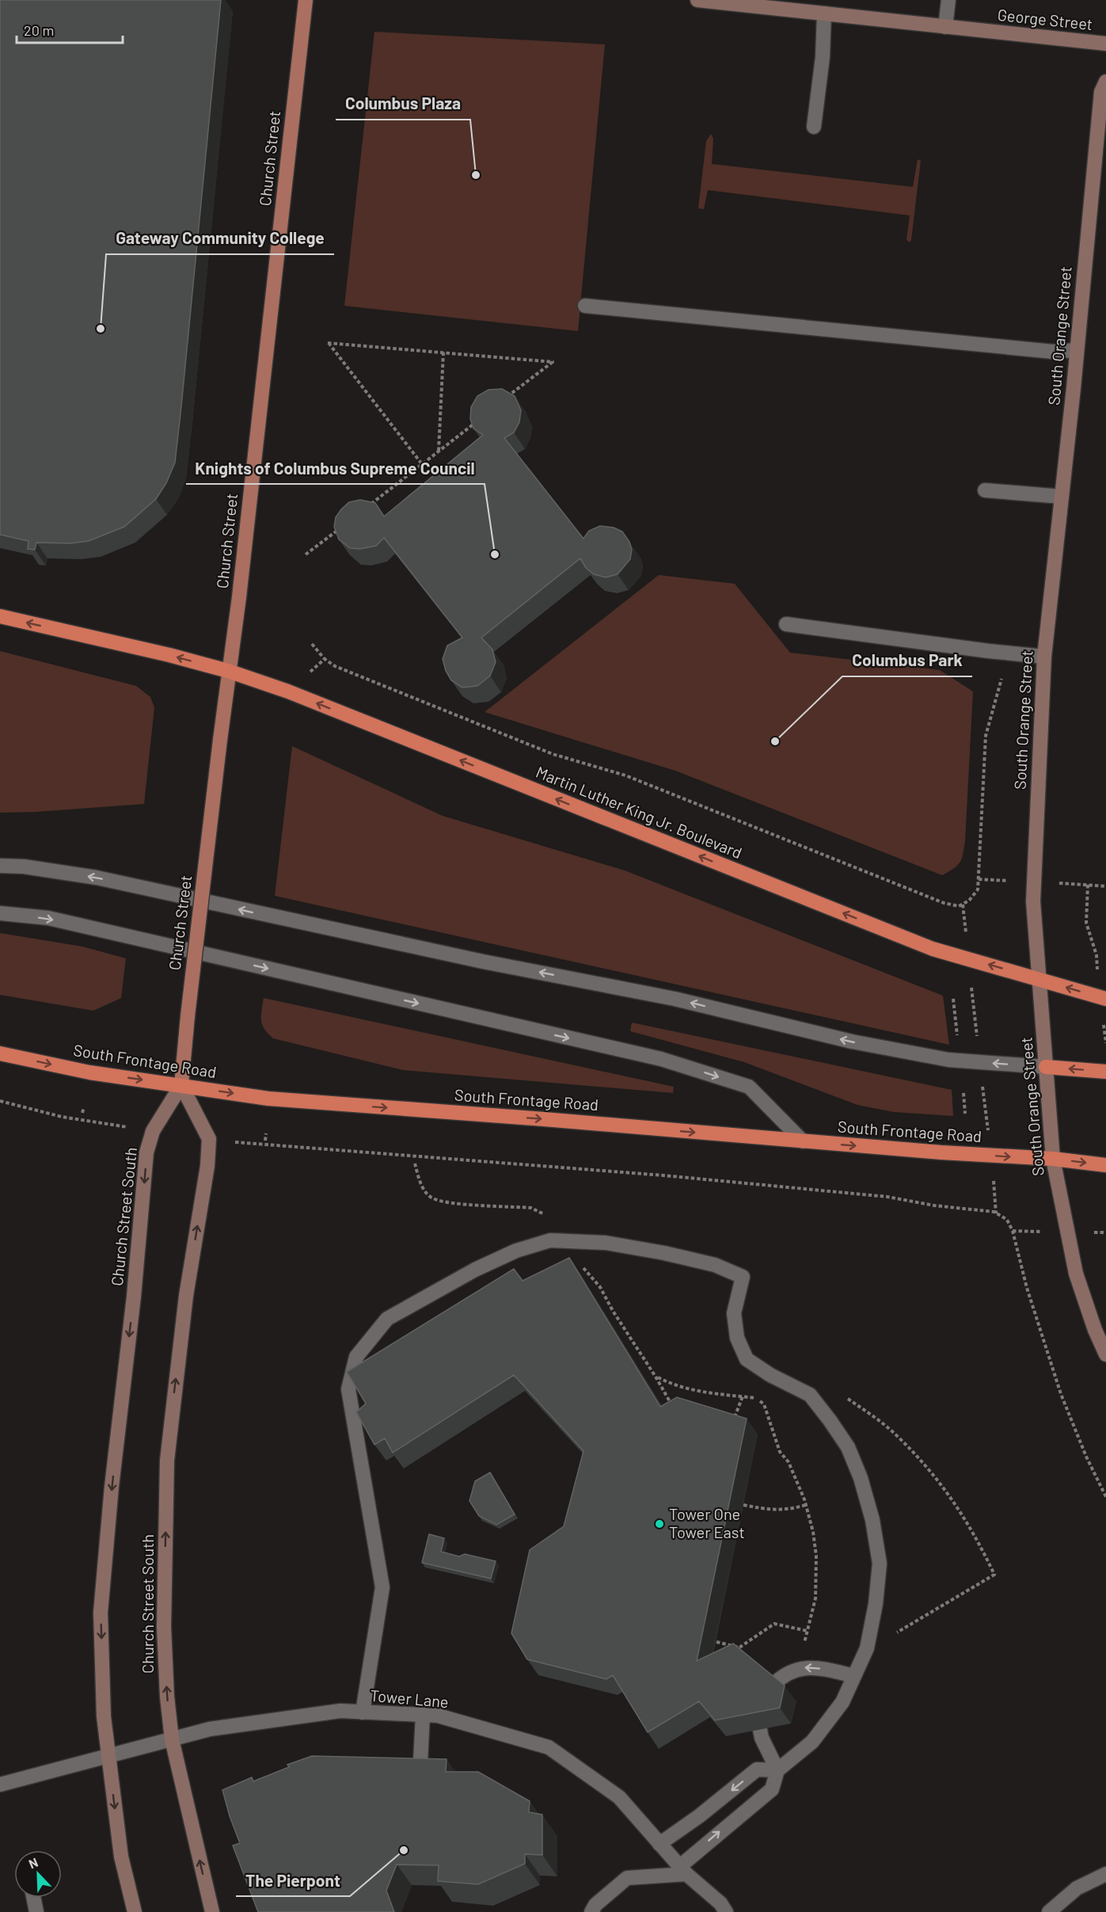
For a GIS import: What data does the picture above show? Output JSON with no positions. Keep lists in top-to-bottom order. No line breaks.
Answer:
{"streets":{"highway":["Martin Luther King Jr. Boulevard","South Frontage Road"],"main road":["George Street","Church Street","South Orange Street","Church Street South"],"street":["Tower Lane"]},"crossings":[["Church Street","Martin Luther King Jr. Boulevard"],["Church Street","South Frontage Road"],["Church Street","Church Street South"],["South Orange Street","Martin Luther King Jr. Boulevard"],["South Orange Street","South Frontage Road"],["South Frontage Road","Church Street South"],["Church Street South","Tower Lane"]],"one_way":["Martin Luther King Jr. Boulevard","South Frontage Road"],"places":["Columbus Plaza","Gateway Community College","Knights of Columbus Supreme Council","Columbus Park","Tower One Tower East","The Pierpont"],"scale_bar":"20 m","north":"top left"}
